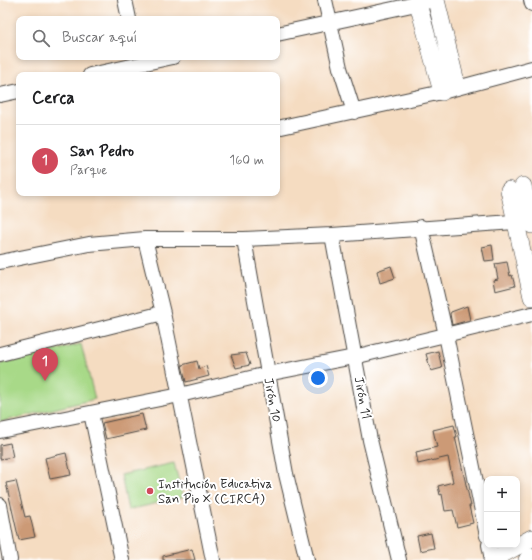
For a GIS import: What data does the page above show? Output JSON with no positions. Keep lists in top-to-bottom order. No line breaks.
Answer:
{"streets":{"street":["Jirón 11","Jirón 10"]},"places":["Institución Educativa San Pio X (CIRCA)"],"page":{"search":"Buscar aquí","heading":"Cerca","list":[{"mark":"1","name":"San Pedro","note":"Parque","value":"160 m"}],"pins":"1","map_buttons":["+","−"]}}
